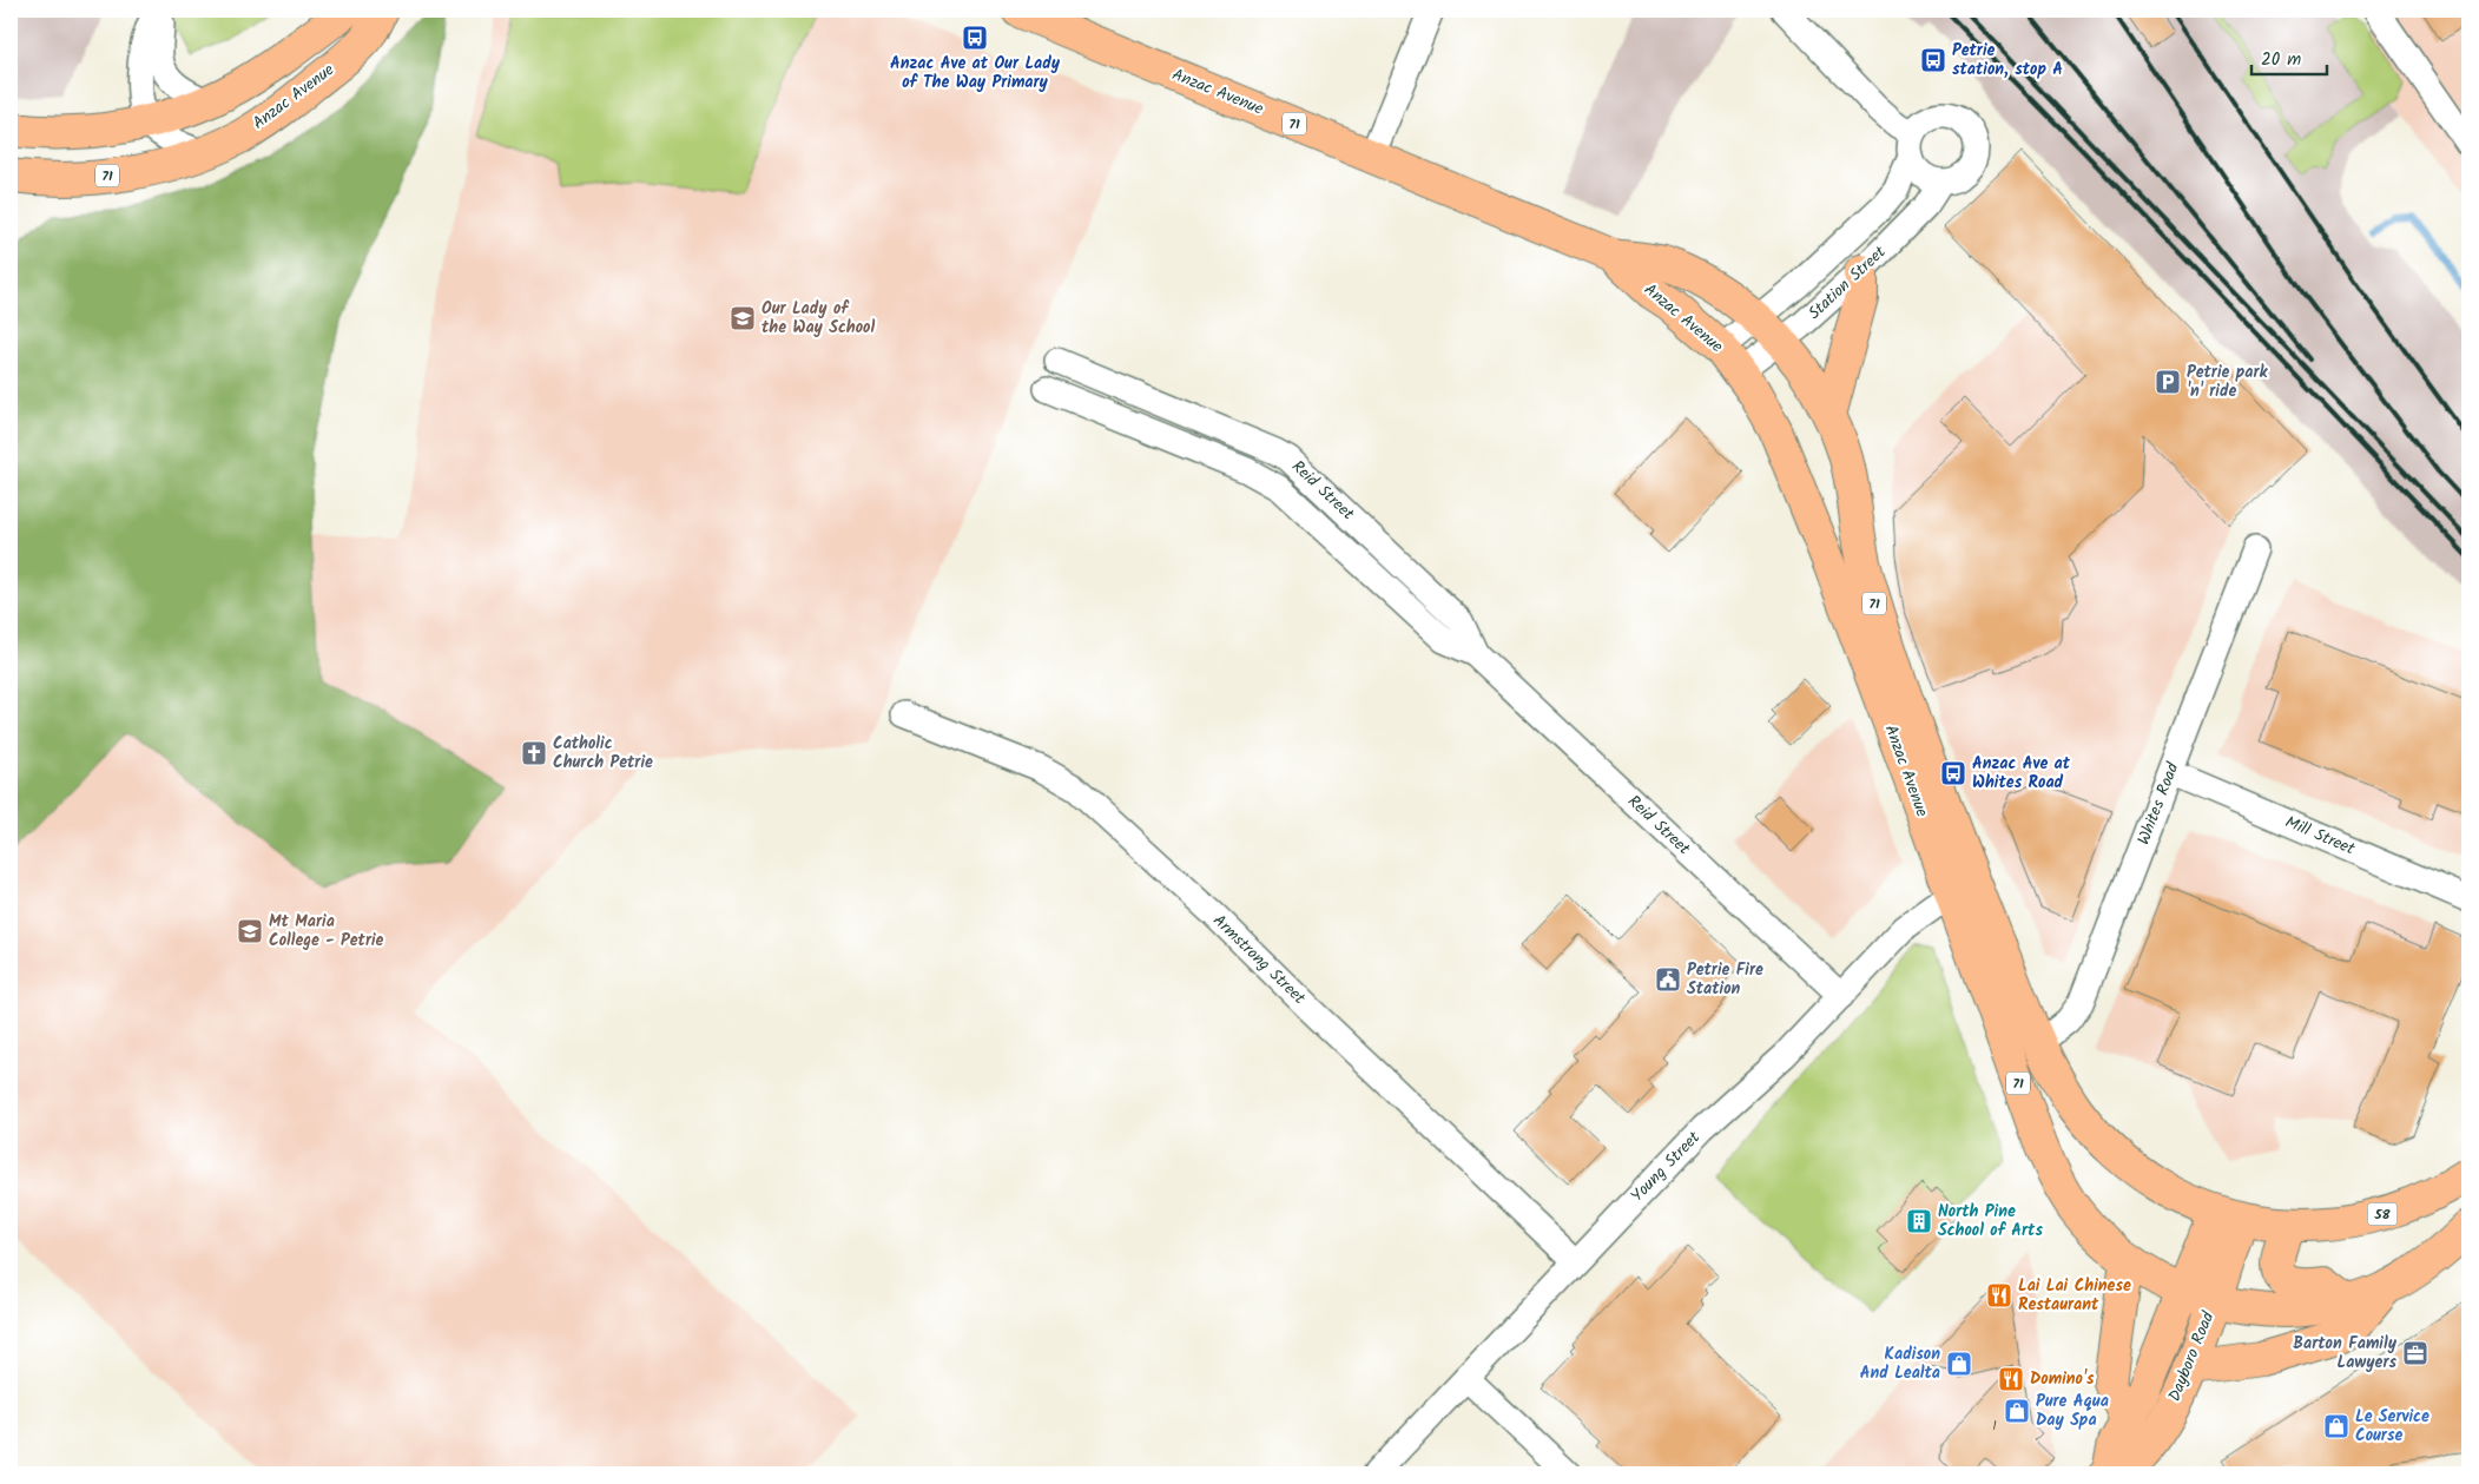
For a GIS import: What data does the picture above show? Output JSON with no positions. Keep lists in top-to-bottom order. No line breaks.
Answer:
{"streets":{"main road":["Anzac Avenue","71","58","Dayboro Road"],"street":["Station Street","Reid Street","Whites Road","Mill Street","Armstrong Street","Young Street"]},"crossings":[["Anzac Avenue","71"],["Anzac Avenue","Station Street"],["Anzac Avenue","Whites Road"],["Anzac Avenue","Young Street"],["Anzac Avenue","58"],["Anzac Avenue","Dayboro Road"],["71","Dayboro Road"],["Reid Street","Young Street"],["Whites Road","Mill Street"],["Armstrong Street","Young Street"],["58","Dayboro Road"]],"places":{"bus stop":["Anzac Ave at Our Lady of The Way Primary","Petrie station, stop A","Anzac Ave at Whites Road"],"school or university":["Our Lady of the Way School","Mt Maria College - Petrie"],"parking":["Petrie park 'n' ride"],"church":["Catholic Church Petrie"],"public building":["Petrie Fire Station"],"building":["North Pine School of Arts"],"restaurant":["Lai Lai Chinese Restaurant","Domino's"],"office":["Barton Family Lawyers"],"shop":["Kadison And Lealta","Pure Aqua Day Spa","Le Service Course"]},"house_numbers":["1"],"scale_bar":"20 m"}
